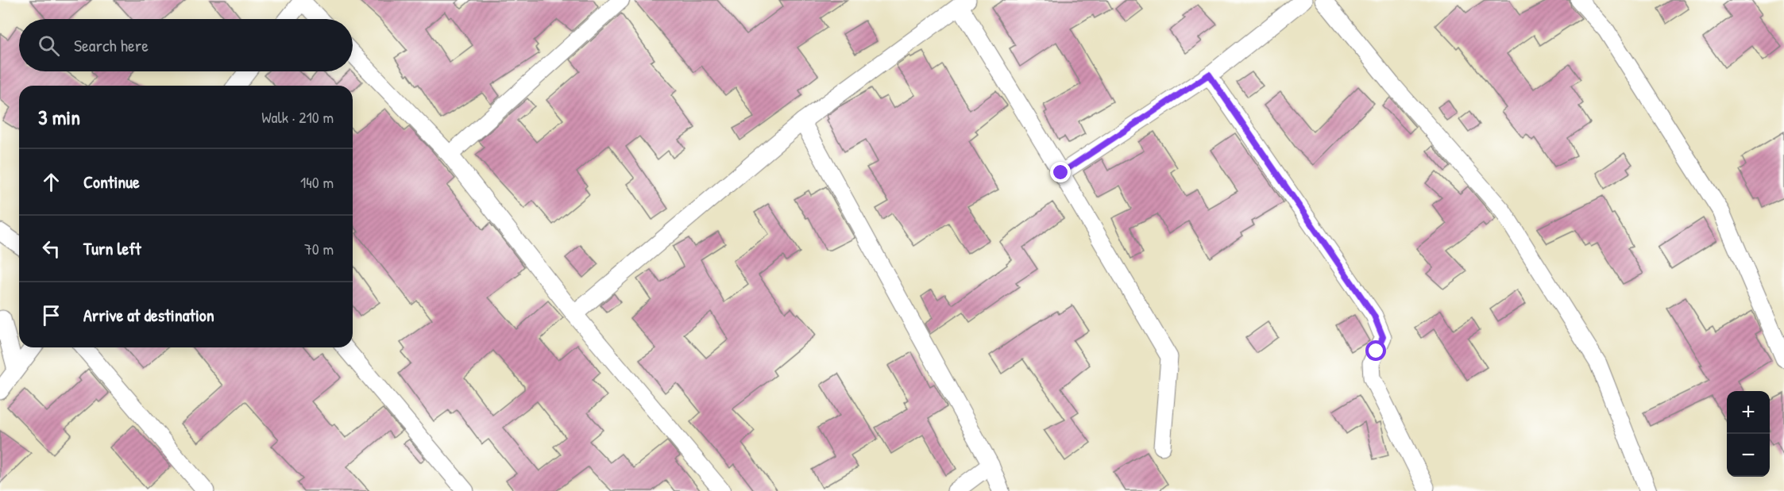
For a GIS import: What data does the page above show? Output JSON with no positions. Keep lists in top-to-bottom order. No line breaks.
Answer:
{"page":{"search":"Search here","heading":["3 min","Walk · 210 m"],"list":[["Continue","140 m"],["Turn left","70 m"],"Arrive at destination"],"map_buttons":["+","−"]}}
